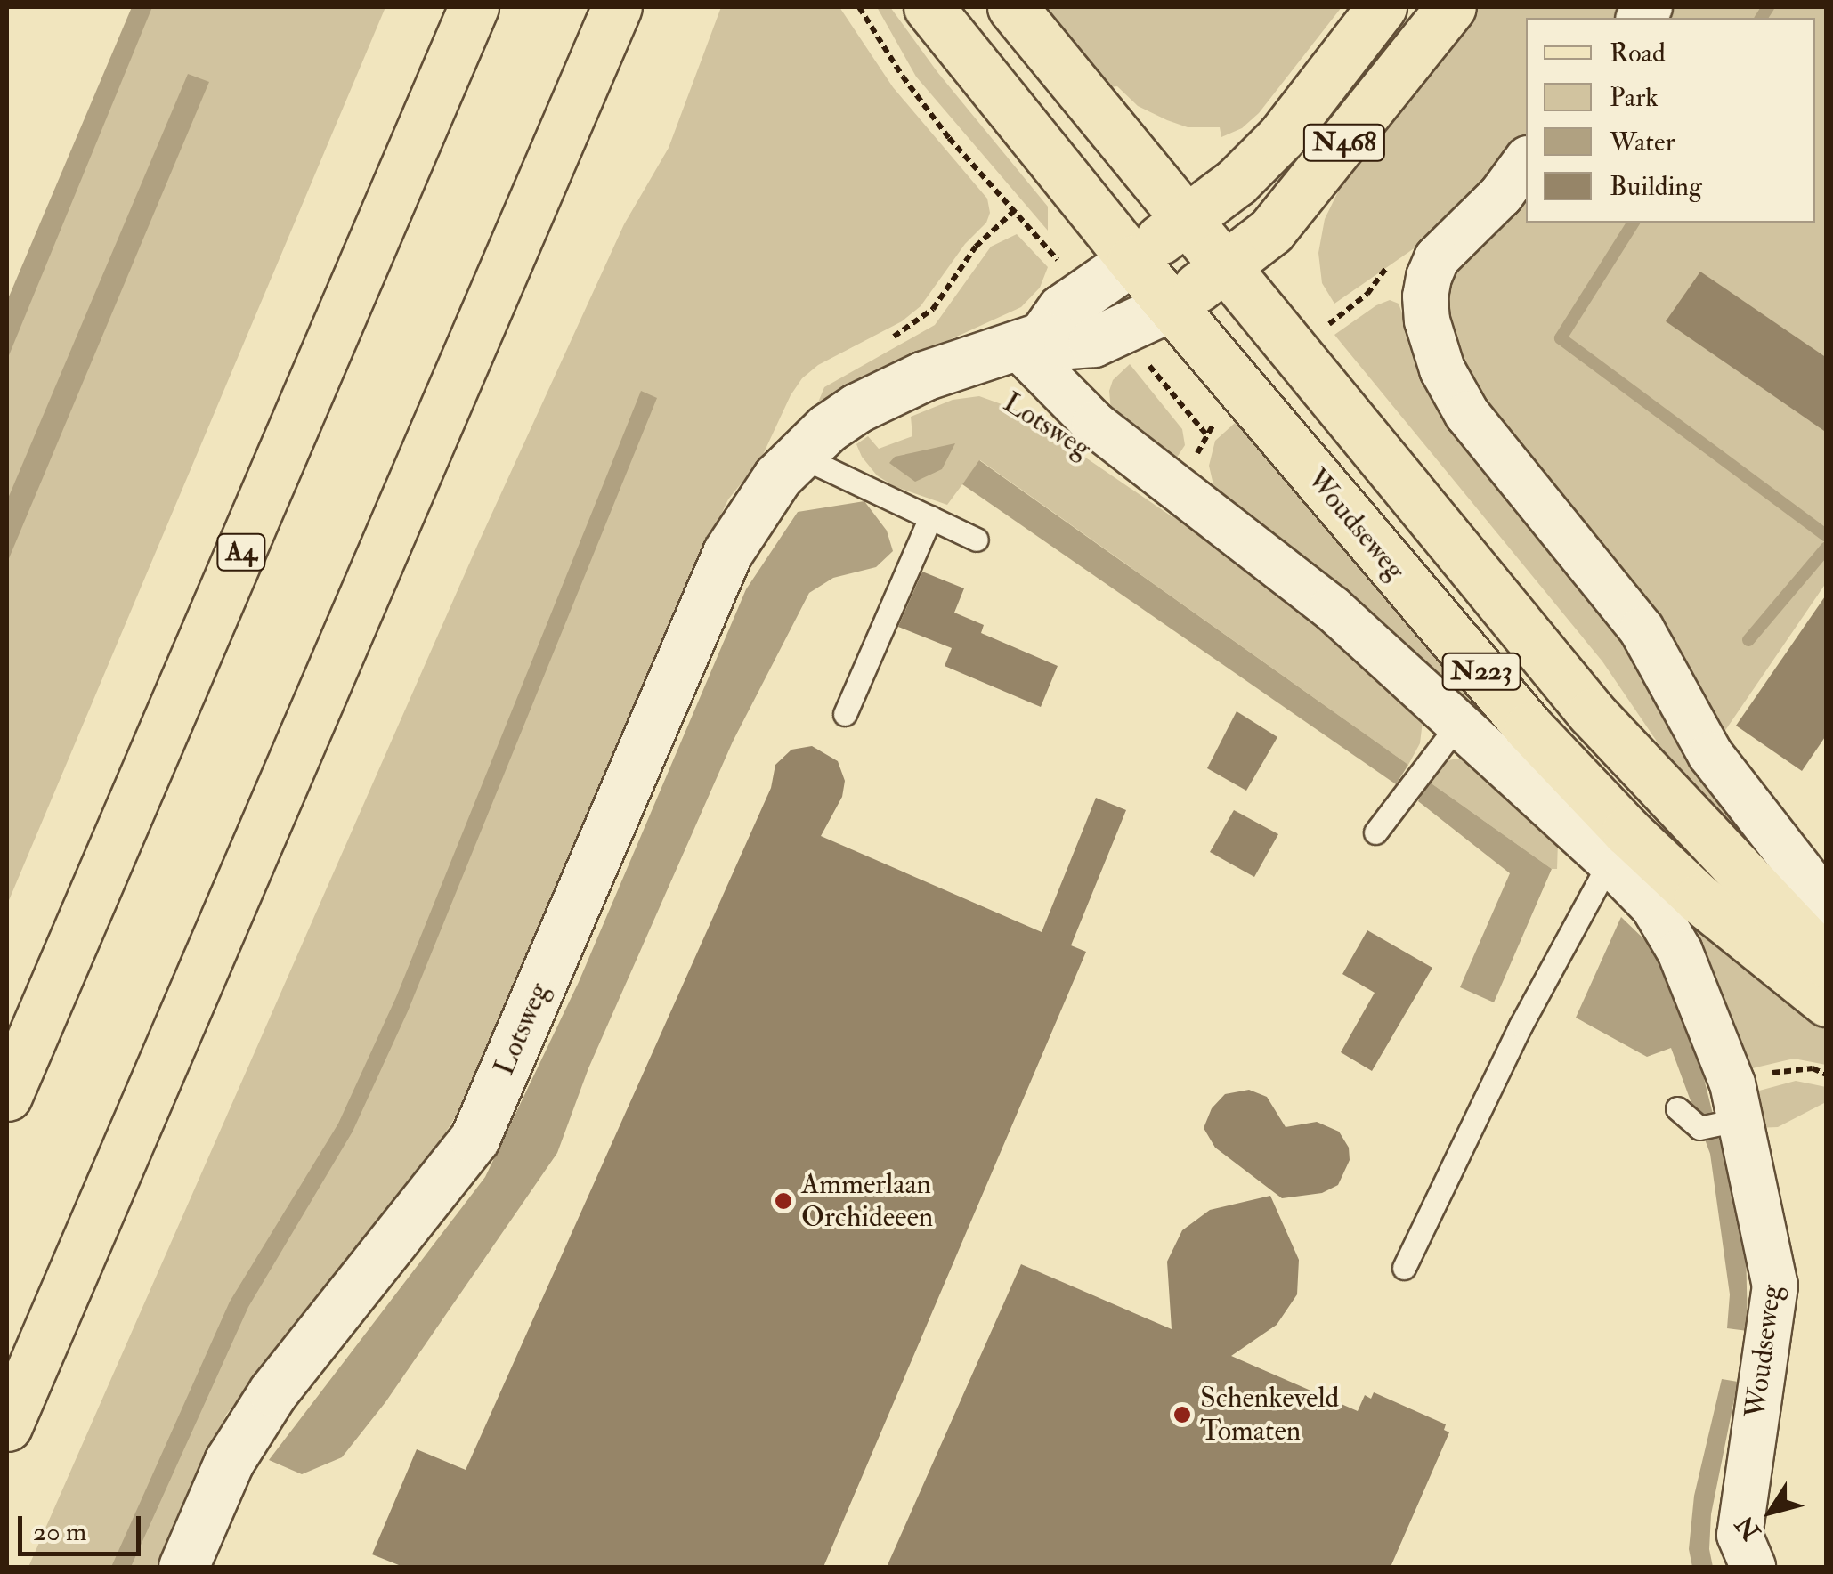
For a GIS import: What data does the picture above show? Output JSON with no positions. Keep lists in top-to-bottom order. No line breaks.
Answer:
{"streets":{"main road":["N468","Woudseweg","A4","N223"],"street":["Lotsweg"]},"crossings":[["N468","Lotsweg"],["N468","Woudseweg"],["N468","N223"],["Lotsweg","Woudseweg"]],"places":["Ammerlaan Orchideeen","Schenkeveld Tomaten"],"legend":["Road","Park","Water","Building"],"scale_bar":"20 m","north":"bottom left"}
